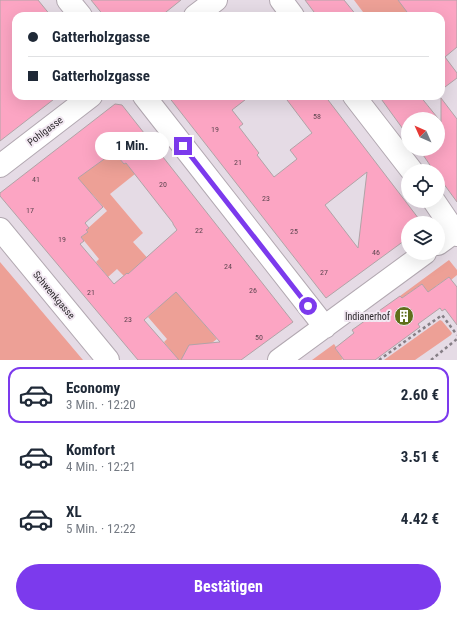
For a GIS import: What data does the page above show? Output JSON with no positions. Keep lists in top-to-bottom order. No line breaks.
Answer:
{"streets":{"street":["Pohlgasse","Schwenkgasse"]},"places":{"building":["Indianerhof"]},"house_numbers":["58","19","21","41","20","23","17","22","25","19","46","24","27","26","21","23","50"],"north":"top left","page":{"banner":["Gatterholzgasse","Gatterholzgasse"],"bubble":"1 Min.","list":[{"name":"Economy","note":"3 Min. · 12:20","value":"2.60 €"},{"name":"Komfort","note":"4 Min. · 12:21","value":"3.51 €"},{"name":"XL","note":"5 Min. · 12:22","value":"4.42 €"}],"buttons":"Bestätigen"}}
